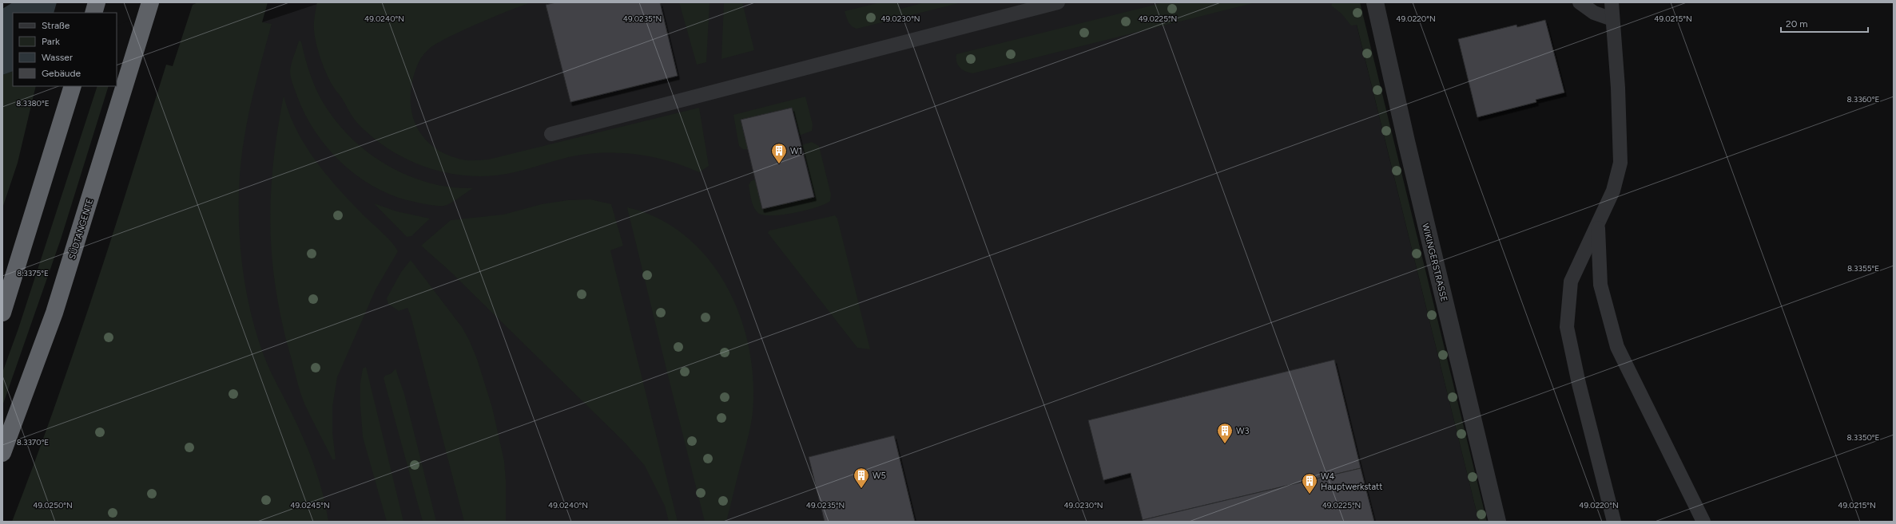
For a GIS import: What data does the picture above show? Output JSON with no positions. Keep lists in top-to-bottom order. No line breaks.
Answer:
{"streets":{"highway":["SÜDTANGENTE"],"street":["WIKINGERSTRASSE"]},"places":{"building":["W1","W3","W5","W4 Hauptwerkstatt"]},"legend":["Straße","Park","Wasser","Gebäude"],"scale_bar":"20 m","coordinates":["49.0240°N","49.0235°N","49.0230°N","49.0225°N","49.0220°N","49.0215°N","8.3360°E","8.3380°E","8.3355°E","8.3375°E","8.3350°E","8.3370°E","49.0250°N","49.0245°N"]}
